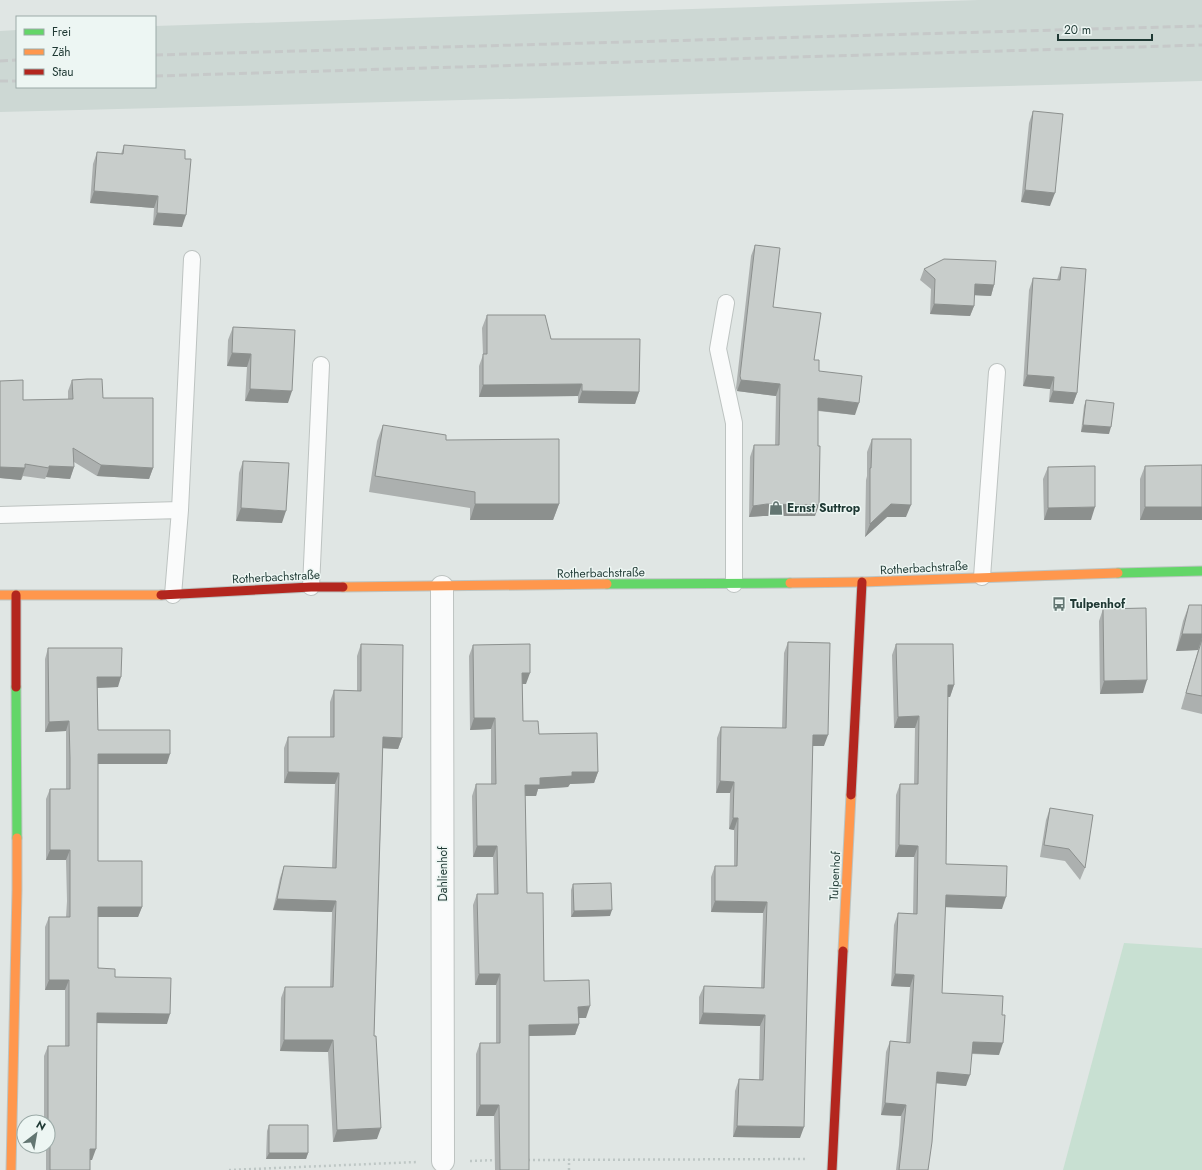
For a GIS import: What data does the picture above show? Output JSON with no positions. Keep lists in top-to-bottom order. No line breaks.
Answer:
{"streets":{"street":["Rotherbachstraße","Dahlienhof","Tulpenhof"]},"crossings":[["Rotherbachstraße","Dahlienhof"],["Rotherbachstraße","Tulpenhof"]],"places":{"shop":["Ernst Suttrop"],"bus stop":["Tulpenhof"]},"legend":["Frei","Zäh","Stau"],"scale_bar":"20 m","north":"top right"}
